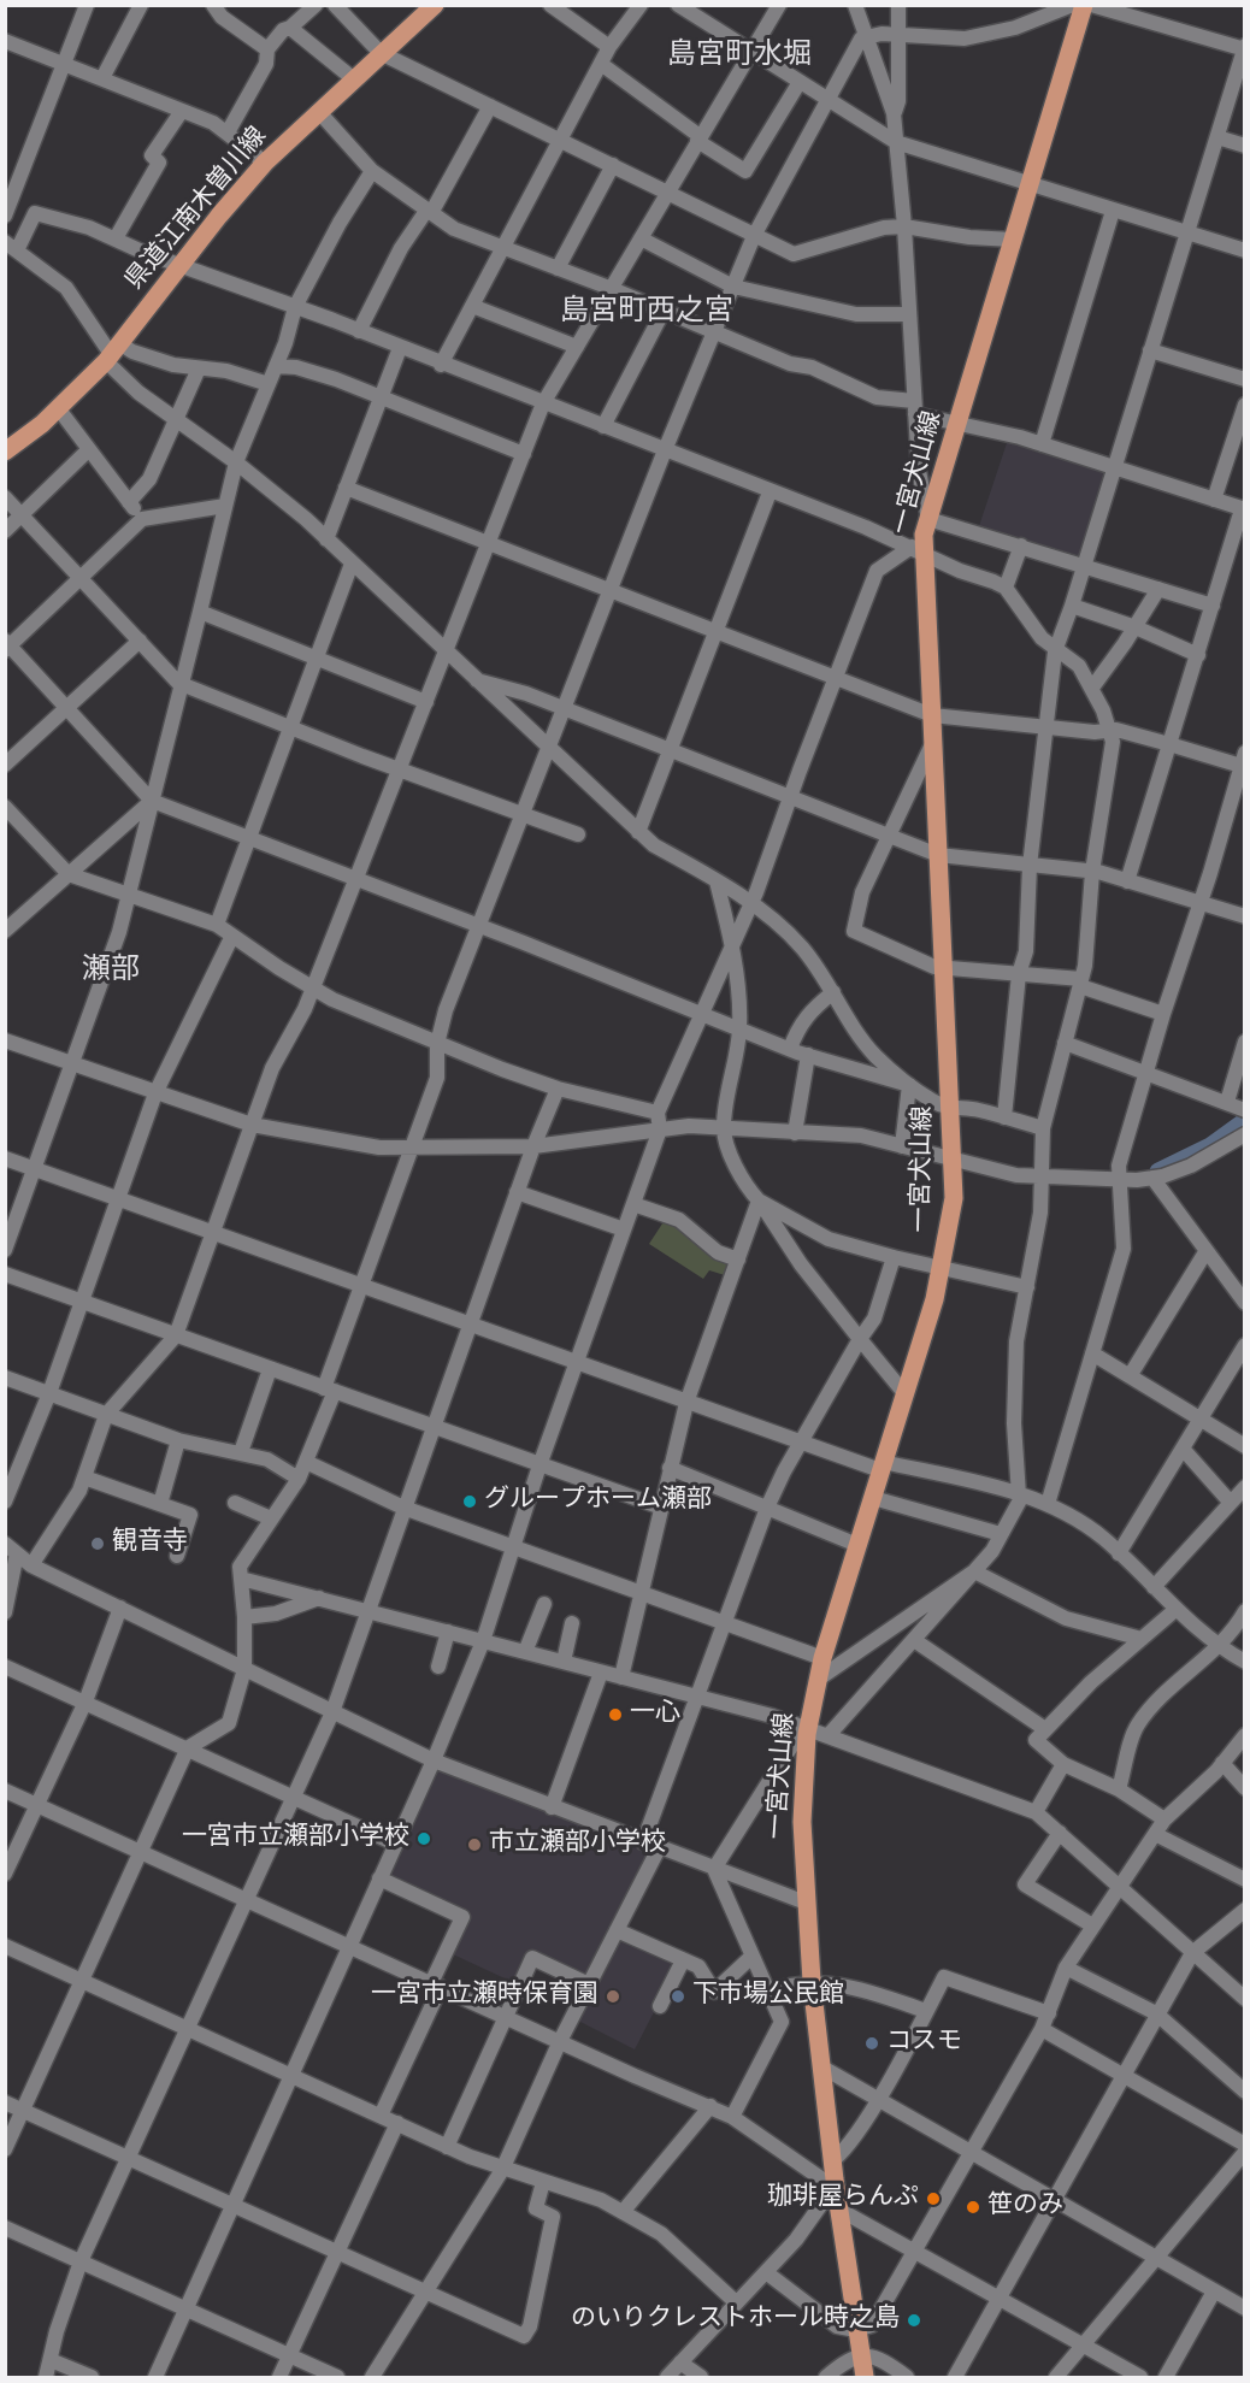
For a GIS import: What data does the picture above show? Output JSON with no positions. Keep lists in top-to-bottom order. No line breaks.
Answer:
{"streets":{"main road":["県道江南木曽川線","一宮犬山線"]},"districts":["島宮町水堀","島宮町西之宮","瀬部"],"places":["グループホーム瀬部","観音寺","一心","一宮市立瀬部小学校","市立瀬部小学校","一宮市立瀬時保育園","下市場公民館","コスモ","珈琲屋らんぷ","笹のみ","のいりクレストホール時之島"]}
